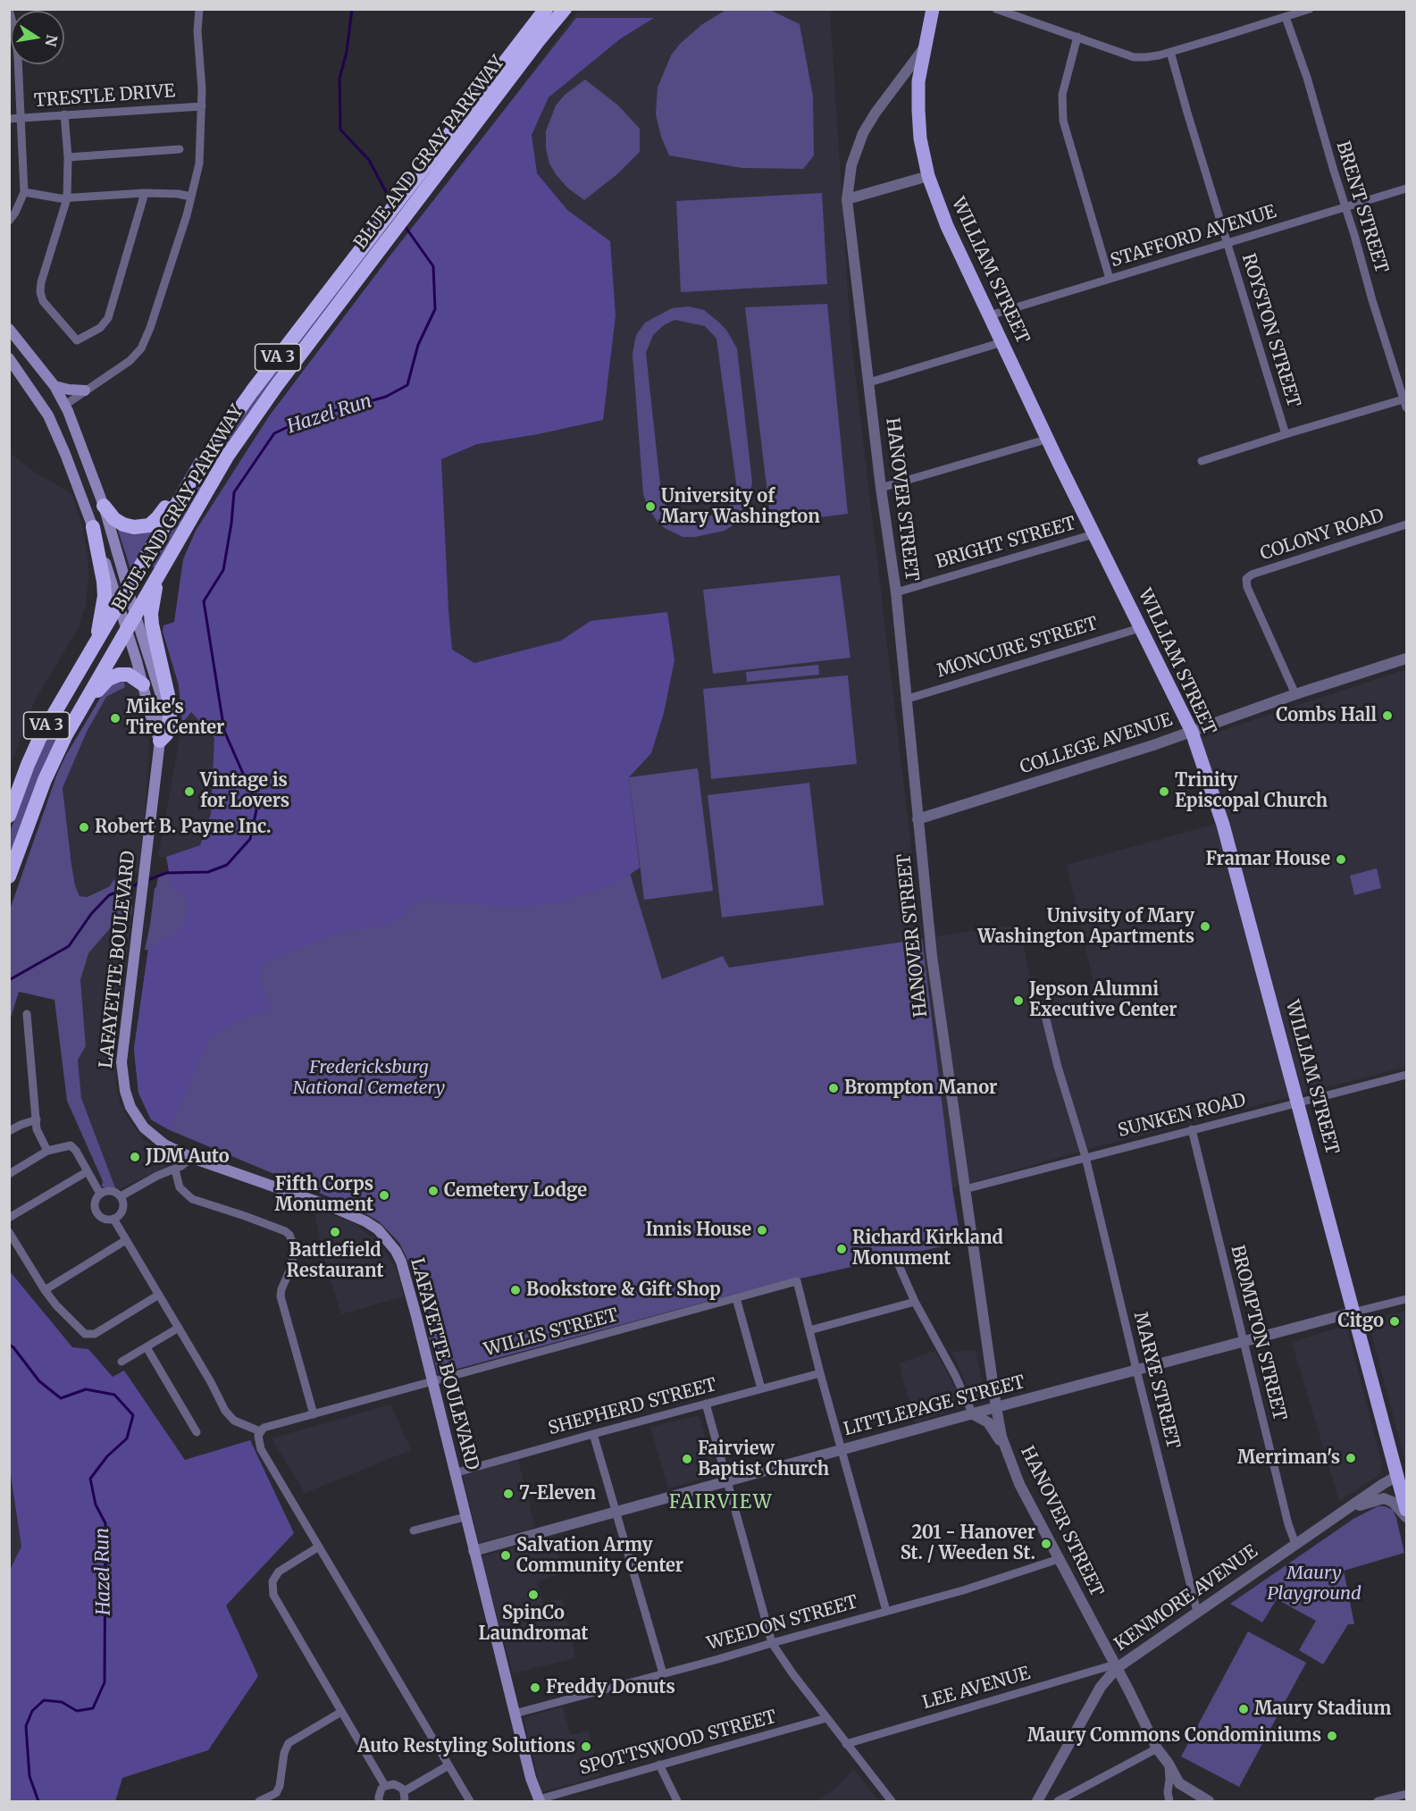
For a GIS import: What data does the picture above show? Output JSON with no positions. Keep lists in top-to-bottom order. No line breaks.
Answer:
{"streets":{"highway":["BLUE AND GRAY PARKWAY","VA 3"],"main road":["WILLIAM STREET","LAFAYETTE BOULEVARD"],"street":["TRESTLE DRIVE","BRENT STREET","STAFFORD AVENUE","ROYSTON STREET","HANOVER STREET","COLONY ROAD","BRIGHT STREET","MONCURE STREET","COLLEGE AVENUE","SUNKEN ROAD","WILLIS STREET","BROMPTON STREET","MARYE STREET","LITTLEPAGE STREET","SHEPHERD STREET","KENMORE AVENUE","WEEDON STREET","LEE AVENUE","SPOTTSWOOD STREET"]},"crossings":[["BLUE AND GRAY PARKWAY","LAFAYETTE BOULEVARD"],["BRENT STREET","STAFFORD AVENUE"],["STAFFORD AVENUE","WILLIAM STREET"],["STAFFORD AVENUE","ROYSTON STREET"],["WILLIAM STREET","HANOVER STREET"],["WILLIAM STREET","BRIGHT STREET"],["WILLIAM STREET","MONCURE STREET"],["WILLIAM STREET","COLLEGE AVENUE"],["WILLIAM STREET","SUNKEN ROAD"],["WILLIAM STREET","LITTLEPAGE STREET"],["WILLIAM STREET","KENMORE AVENUE"],["HANOVER STREET","BRIGHT STREET"],["HANOVER STREET","MONCURE STREET"],["HANOVER STREET","COLLEGE AVENUE"],["HANOVER STREET","SUNKEN ROAD"],["HANOVER STREET","LITTLEPAGE STREET"],["HANOVER STREET","KENMORE AVENUE"],["HANOVER STREET","WEEDON STREET"],["HANOVER STREET","LEE AVENUE"],["COLONY ROAD","COLLEGE AVENUE"],["LAFAYETTE BOULEVARD","WILLIS STREET"],["LAFAYETTE BOULEVARD","LITTLEPAGE STREET"],["LAFAYETTE BOULEVARD","SHEPHERD STREET"],["LAFAYETTE BOULEVARD","WEEDON STREET"],["LAFAYETTE BOULEVARD","SPOTTSWOOD STREET"],["SUNKEN ROAD","BROMPTON STREET"],["SUNKEN ROAD","MARYE STREET"],["BROMPTON STREET","LITTLEPAGE STREET"],["BROMPTON STREET","KENMORE AVENUE"],["MARYE STREET","LITTLEPAGE STREET"],["MARYE STREET","KENMORE AVENUE"],["KENMORE AVENUE","LEE AVENUE"]],"districts":["FAIRVIEW"],"water":["Hazel Run"],"parks":["Fredericksburg National Cemetery","Maury Playground"],"places":["University of Mary Washington","Combs Hall","Mike's Tire Center","Vintage is for Lovers","Trinity Episcopal Church","Robert B. Payne Inc.","Framar House","Univsity of Mary Washington Apartments","Jepson Alumni Executive Center","Brompton Manor","JDM Auto","Cemetery Lodge","Fifth Corps Monument","Innis House","Battlefield Restaurant","Richard Kirkland Monument","Bookstore & Gift Shop","Citgo","Merriman's","Fairview Baptist Church","7-Eleven","201 - Hanover St. / Weeden St.","Salvation Army Community Center","SpinCo Laundromat","Freddy Donuts","Maury Stadium","Maury Commons Condominiums","Auto Restyling Solutions"],"north":"right"}
